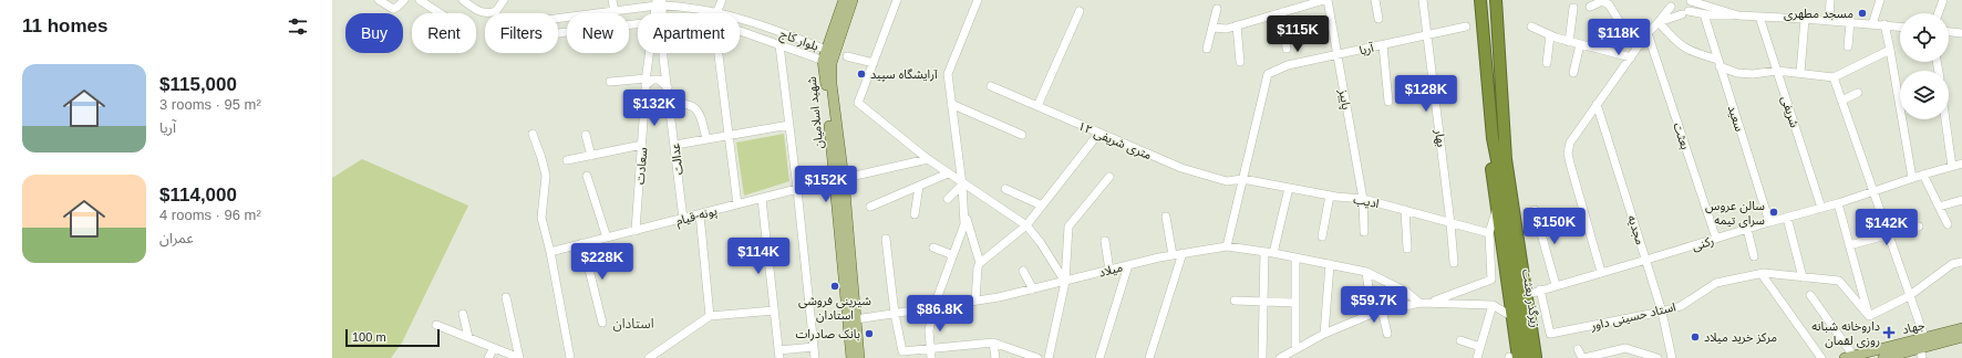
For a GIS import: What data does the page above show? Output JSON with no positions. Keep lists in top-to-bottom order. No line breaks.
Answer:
{"streets":{"highway":["زیرگذر بعثت"],"main road":["شهید اسلامیان","جهاد"],"street":["بلوار کاج","آریا","پاییز","شریفی","سعید","بعثت","بهار","۱۲ متری شریفی","عدالت","سعادت","ادیب","پونه-قیام","مجدیه","رکنی","میلاد","استاد حسینی داور"]},"crossings":[["بلوار کاج","شهید اسلامیان"],["آریا","پاییز"],["آریا","بهار"],["آریا","۱۲ متری شریفی"],["آریا","ادیب"],["پاییز","ادیب"],["شریفی","رکنی"],["شهید اسلامیان","پونه-قیام"],["شهید اسلامیان","میلاد"],["سعید","رکنی"],["بعثت","رکنی"],["بهار","ادیب"],["۱۲ متری شریفی","ادیب"],["عدالت","پونه-قیام"],["سعادت","پونه-قیام"],["مجدیه","رکنی"],["مجدیه","استاد حسینی داور"],["رکنی","استاد حسینی داور"]],"districts":["استادان"],"places":{"other":["مسجد مطهری","آرایشگاه سپید","سالن عروس سرای تیمه","شیرینی فروشی استادان","بانک صادرات","مرکز خرید میلاد"],"health":["داروخانه شبانه روزی لقمان"]},"scale_bar":"100 m","page":{"heading":"11 homes","chip":["Buy","Rent","Filters","New","Apartment"],"price":["$115K","$118K","$128K","$132K","$152K","$150K","$142K","$114K","$228K","$59.7K","$86.8K"],"list":[{"name":"$115,000","note":"3 rooms · 95 m² · آریا"},{"name":"$114,000","note":"4 rooms · 96 m² · عمران"}],"scale":"100 m"}}
